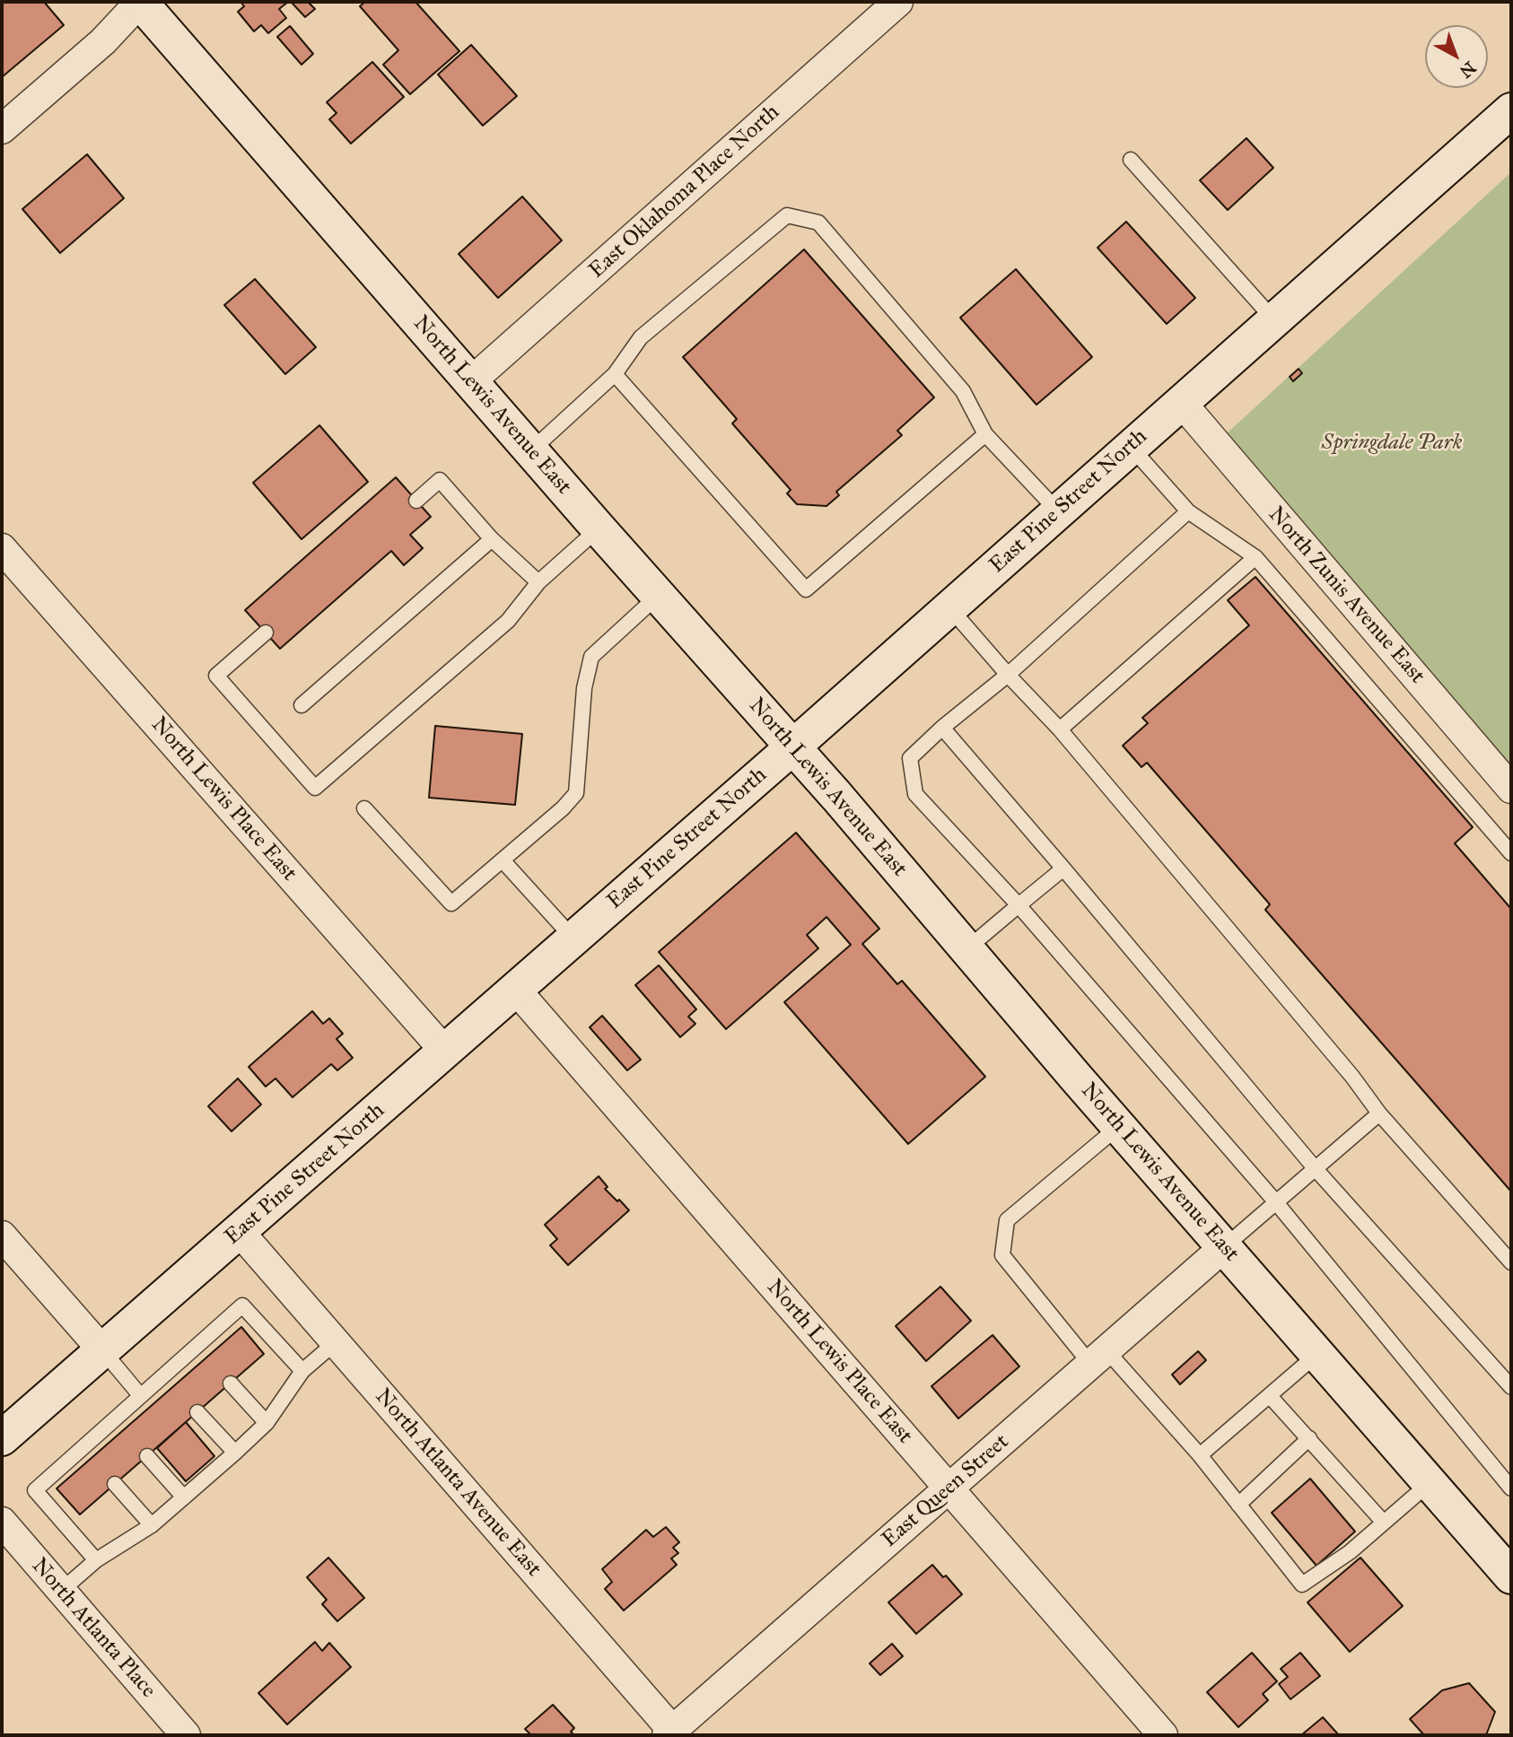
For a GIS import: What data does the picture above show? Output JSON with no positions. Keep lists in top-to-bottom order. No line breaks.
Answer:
{"streets":{"main road":["North Lewis Avenue East","East Pine Street North"],"street":["East Oklahoma Place North","North Zunis Avenue East","North Lewis Place East","North Atlanta Avenue East","East Queen Street","North Atlanta Place"]},"crossings":[["East Oklahoma Place North","North Lewis Avenue East"],["North Lewis Avenue East","East Pine Street North"],["North Lewis Avenue East","East Queen Street"],["East Pine Street North","North Zunis Avenue East"],["East Pine Street North","North Lewis Place East"],["East Pine Street North","North Atlanta Avenue East"],["North Lewis Place East","East Queen Street"],["North Atlanta Avenue East","East Queen Street"]],"parks":["Springdale Park"],"north":"bottom right"}
